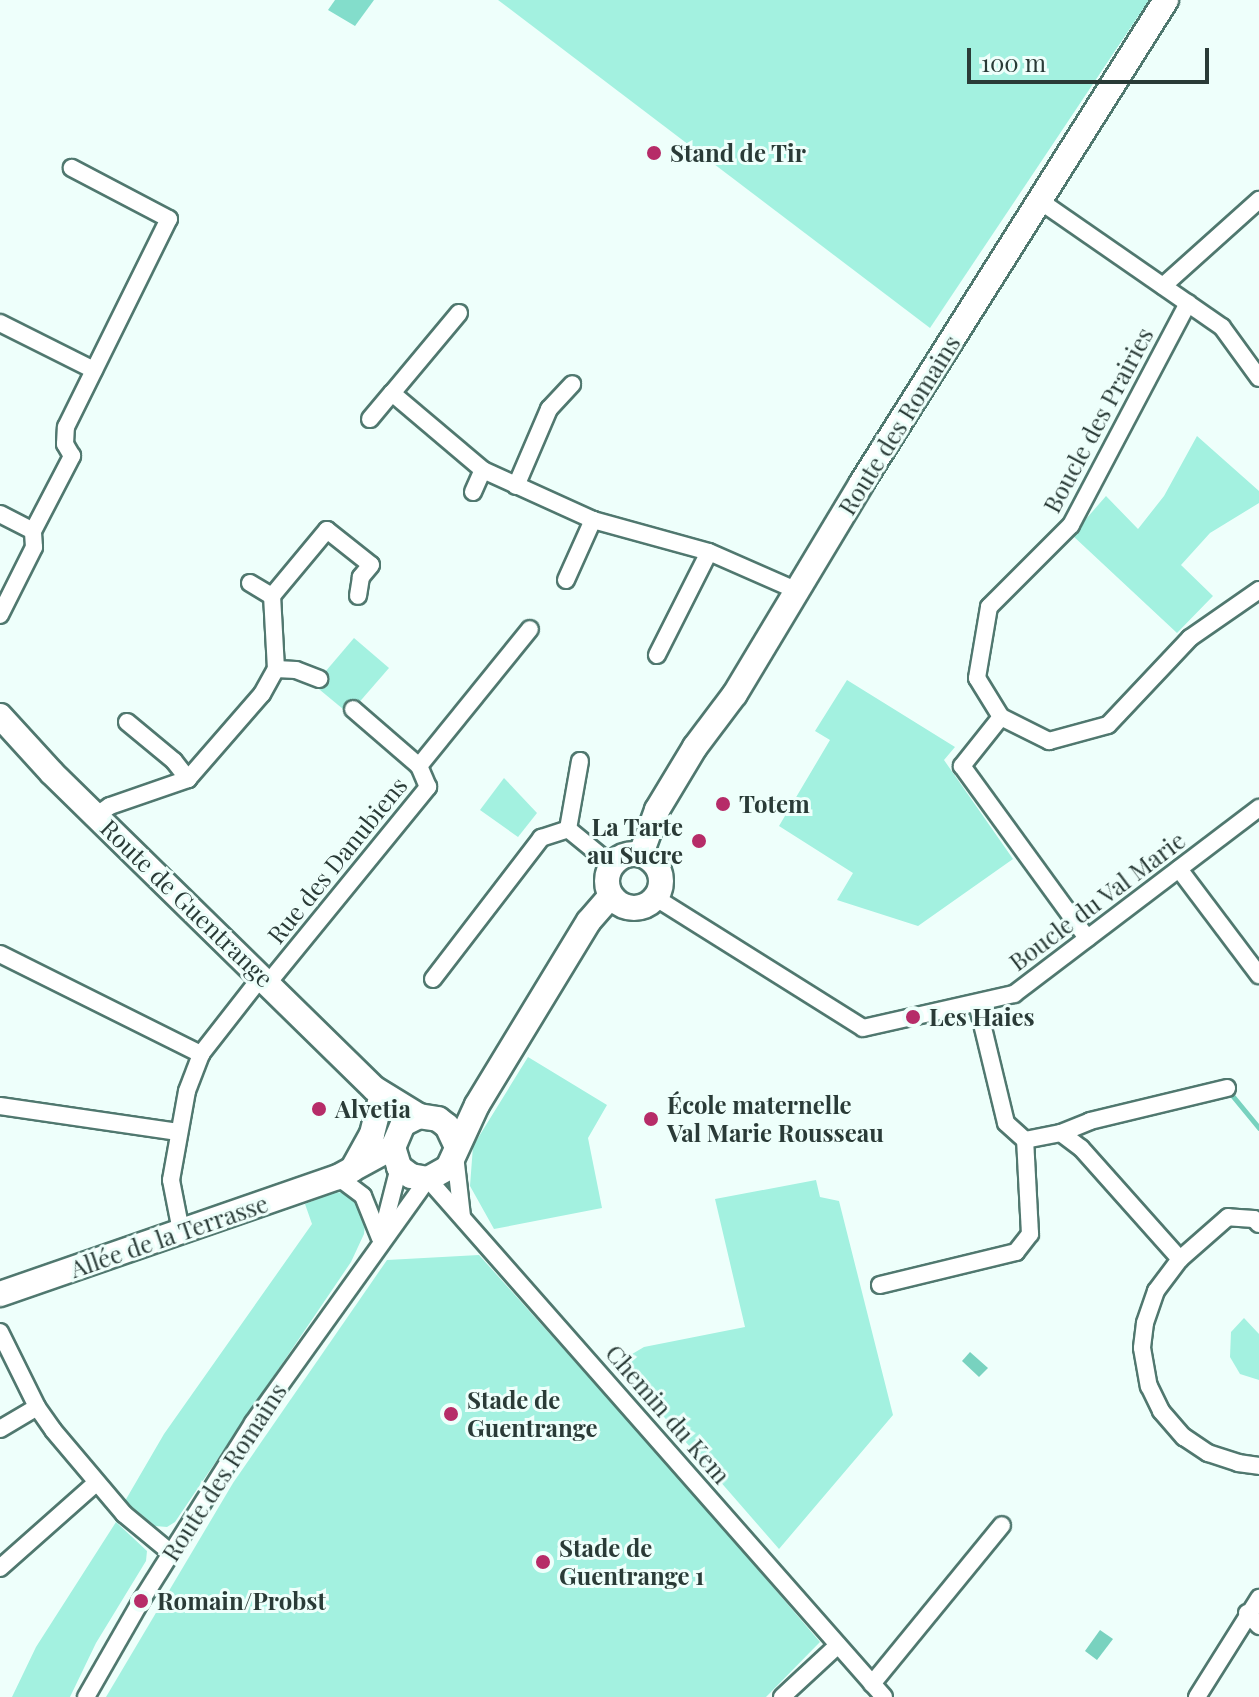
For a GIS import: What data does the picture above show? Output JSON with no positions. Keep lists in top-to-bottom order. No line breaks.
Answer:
{"streets":{"street":["Boucle des Prairies","Route des Romains","Rue des Danubiens","Boucle du Val Marie","Route de Guentrange","Allée de la Terrasse","Chemin du Kem"]},"crossings":[["Route des Romains","Boucle du Val Marie"],["Route des Romains","Route de Guentrange"],["Route des Romains","Allée de la Terrasse"],["Route des Romains","Chemin du Kem"],["Rue des Danubiens","Route de Guentrange"],["Route de Guentrange","Allée de la Terrasse"],["Route de Guentrange","Chemin du Kem"],["Allée de la Terrasse","Chemin du Kem"]],"places":["Stand de Tir","Totem","La Tarte au Sucre","Les Haies","Alvetia","École maternelle Val Marie Rousseau","Stade de Guentrange","Stade de Guentrange 1","Romain/Probst"],"scale_bar":"100 m"}
